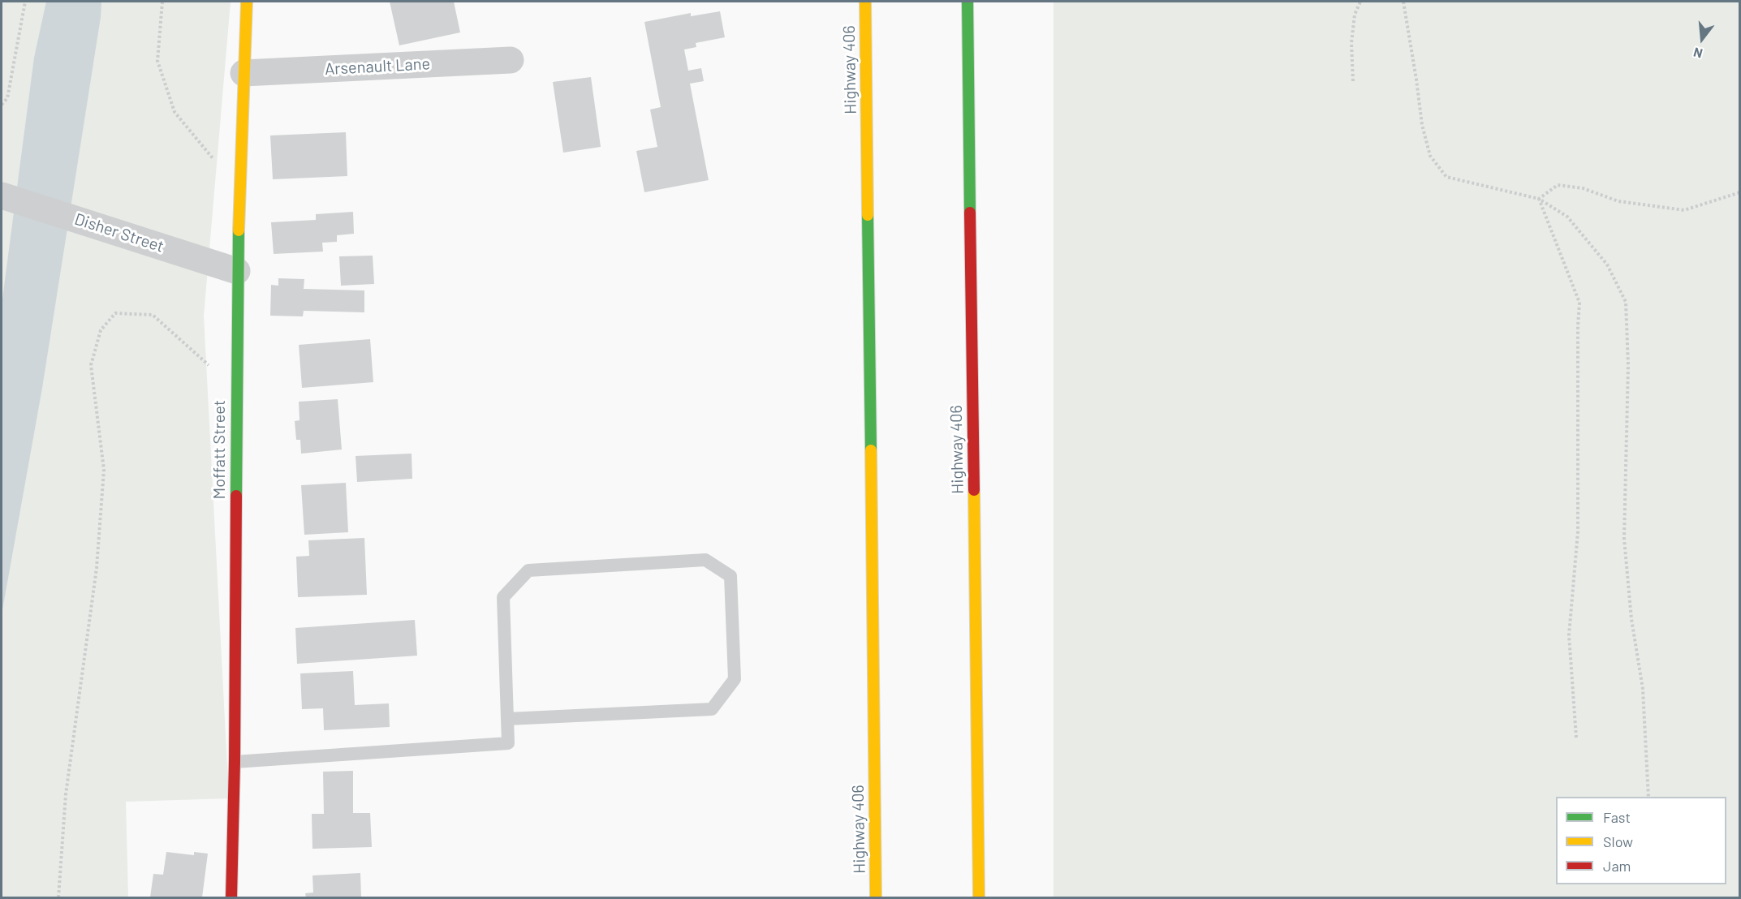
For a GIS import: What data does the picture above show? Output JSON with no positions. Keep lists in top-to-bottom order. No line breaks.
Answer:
{"streets":{"main road":["Highway 406","Moffatt Street"],"street":["Arsenault Lane","Disher Street"]},"crossings":[["Arsenault Lane","Moffatt Street"],["Disher Street","Moffatt Street"]],"legend":["Fast","Slow","Jam"],"north":"bottom"}
